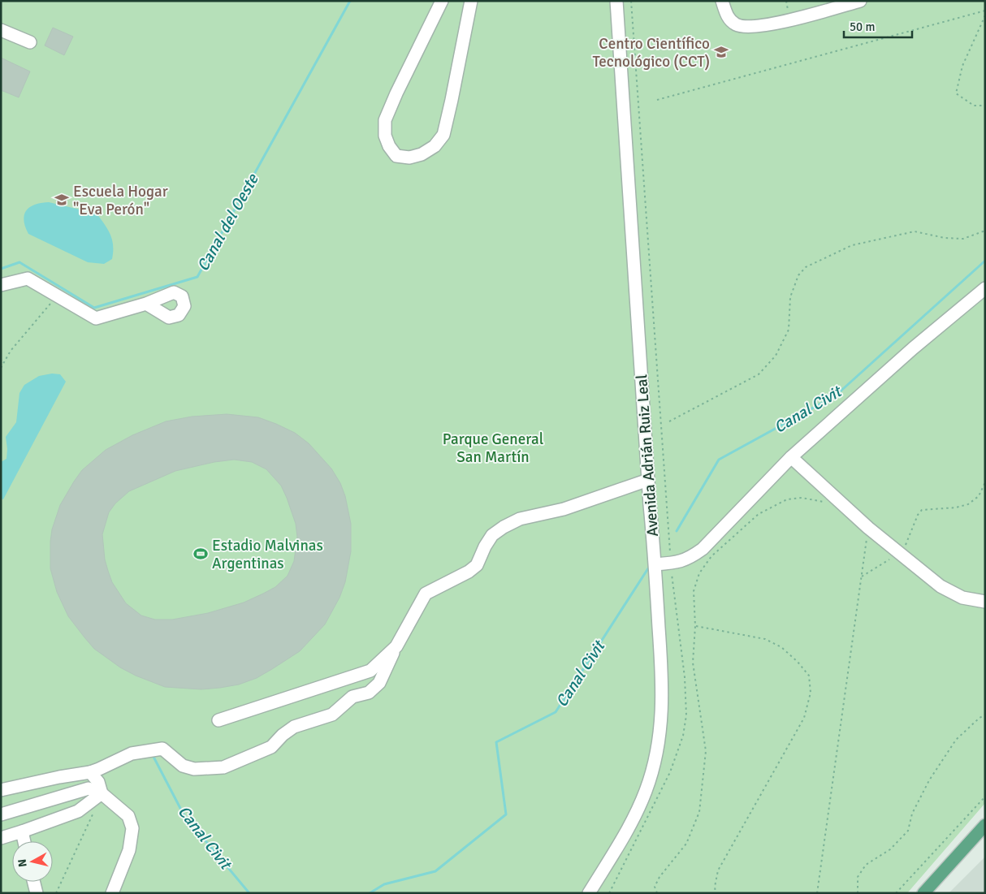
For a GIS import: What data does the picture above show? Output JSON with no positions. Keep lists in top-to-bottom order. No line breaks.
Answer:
{"streets":{"street":["Avenida Adrián Ruiz Leal"]},"water":["Canal del Oeste","Canal Civit"],"parks":["Parque General San Martín"],"places":{"school or university":["Centro Científico Tecnológico (CCT)","Escuela Hogar \"Eva Perón\""],"sports":["Estadio Malvinas Argentinas"]},"scale_bar":"50 m","north":"left"}
